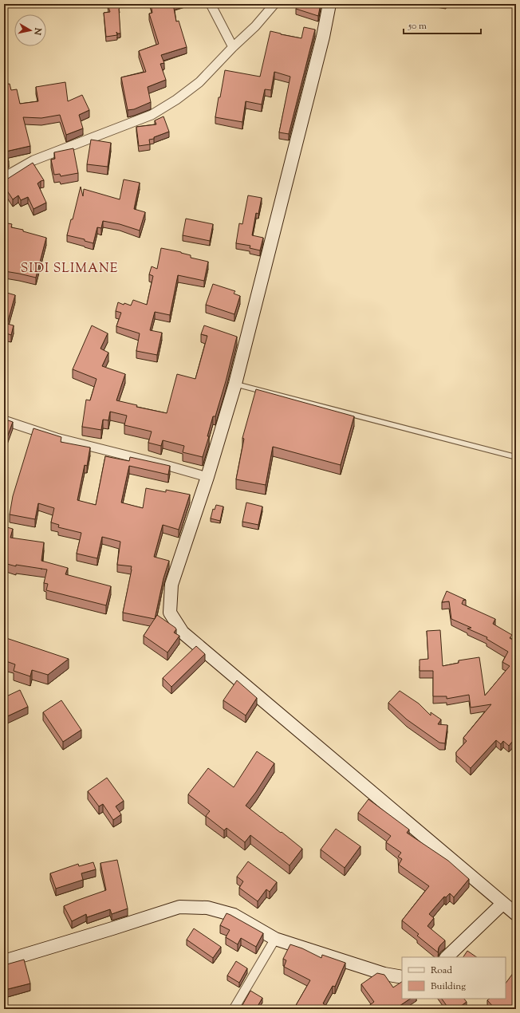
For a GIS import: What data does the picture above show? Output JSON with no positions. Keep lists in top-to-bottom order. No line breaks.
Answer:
{"districts":["SIDI SLIMANE"],"legend":["Road","Building"],"scale_bar":"50 m","north":"right"}
